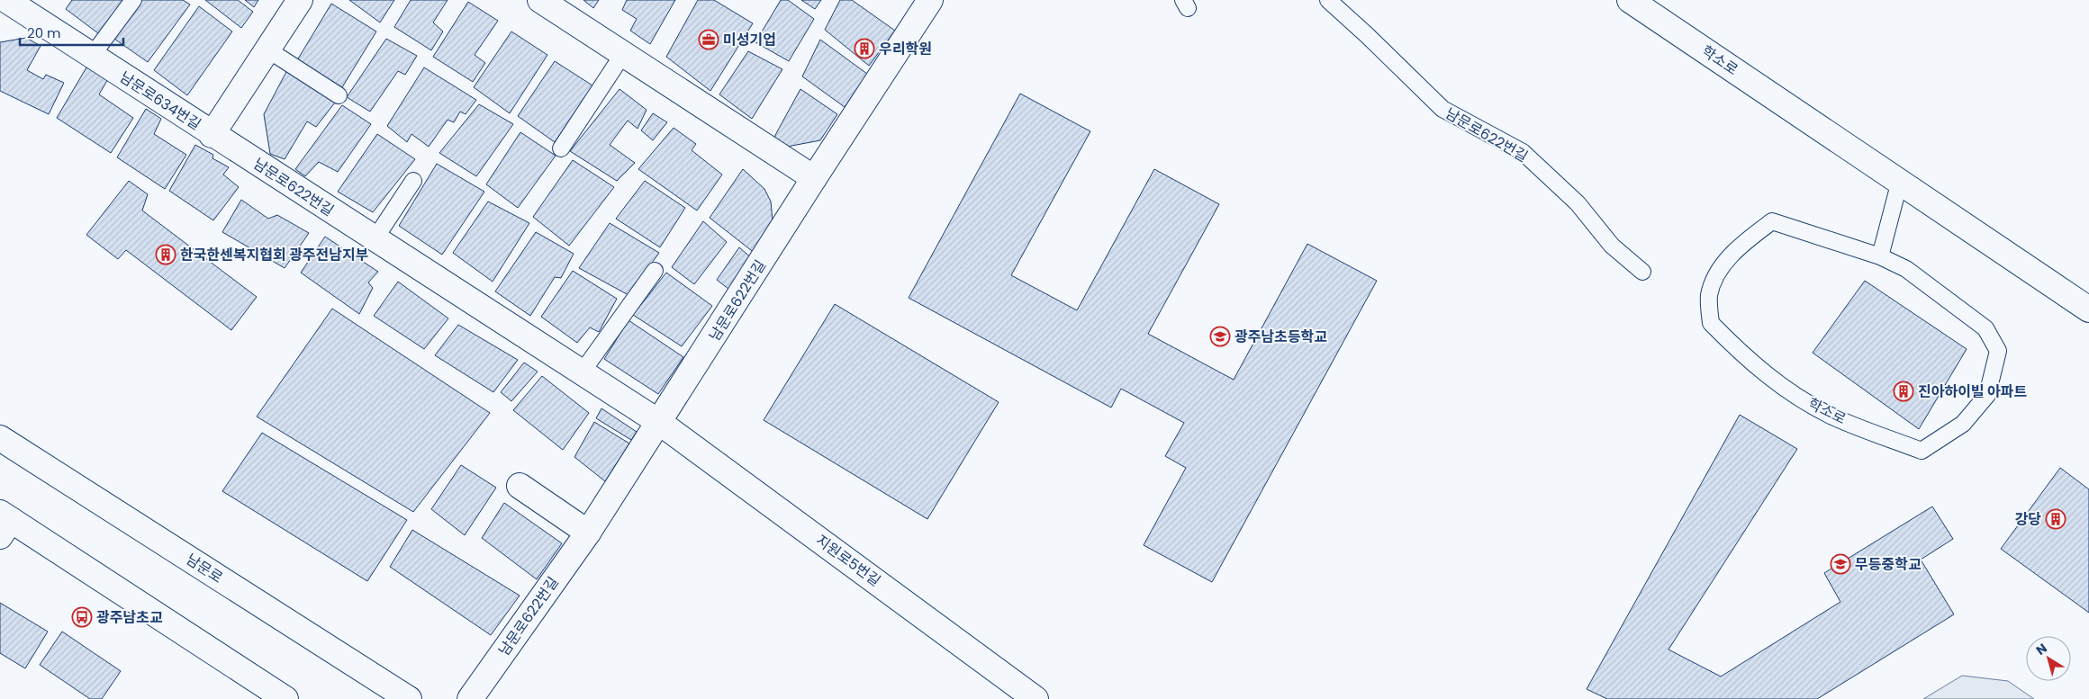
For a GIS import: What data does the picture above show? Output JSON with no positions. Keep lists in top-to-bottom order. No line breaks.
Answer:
{"streets":{"street":["학소로","남문로634번길","남문로622번길","지원로5번길","남문로"]},"crossings":[["남문로634번길","남문로622번길"],["남문로622번길","지원로5번길"]],"places":{"office":["미성기업"],"building":["우리학원","한국한센복지협회 광주전남지부","진아하이빌 아파트","강당"],"school or university":["광주남초등학교","무등중학교"],"bus stop":["광주남초교"]},"scale_bar":"20 m","north":"top left"}
